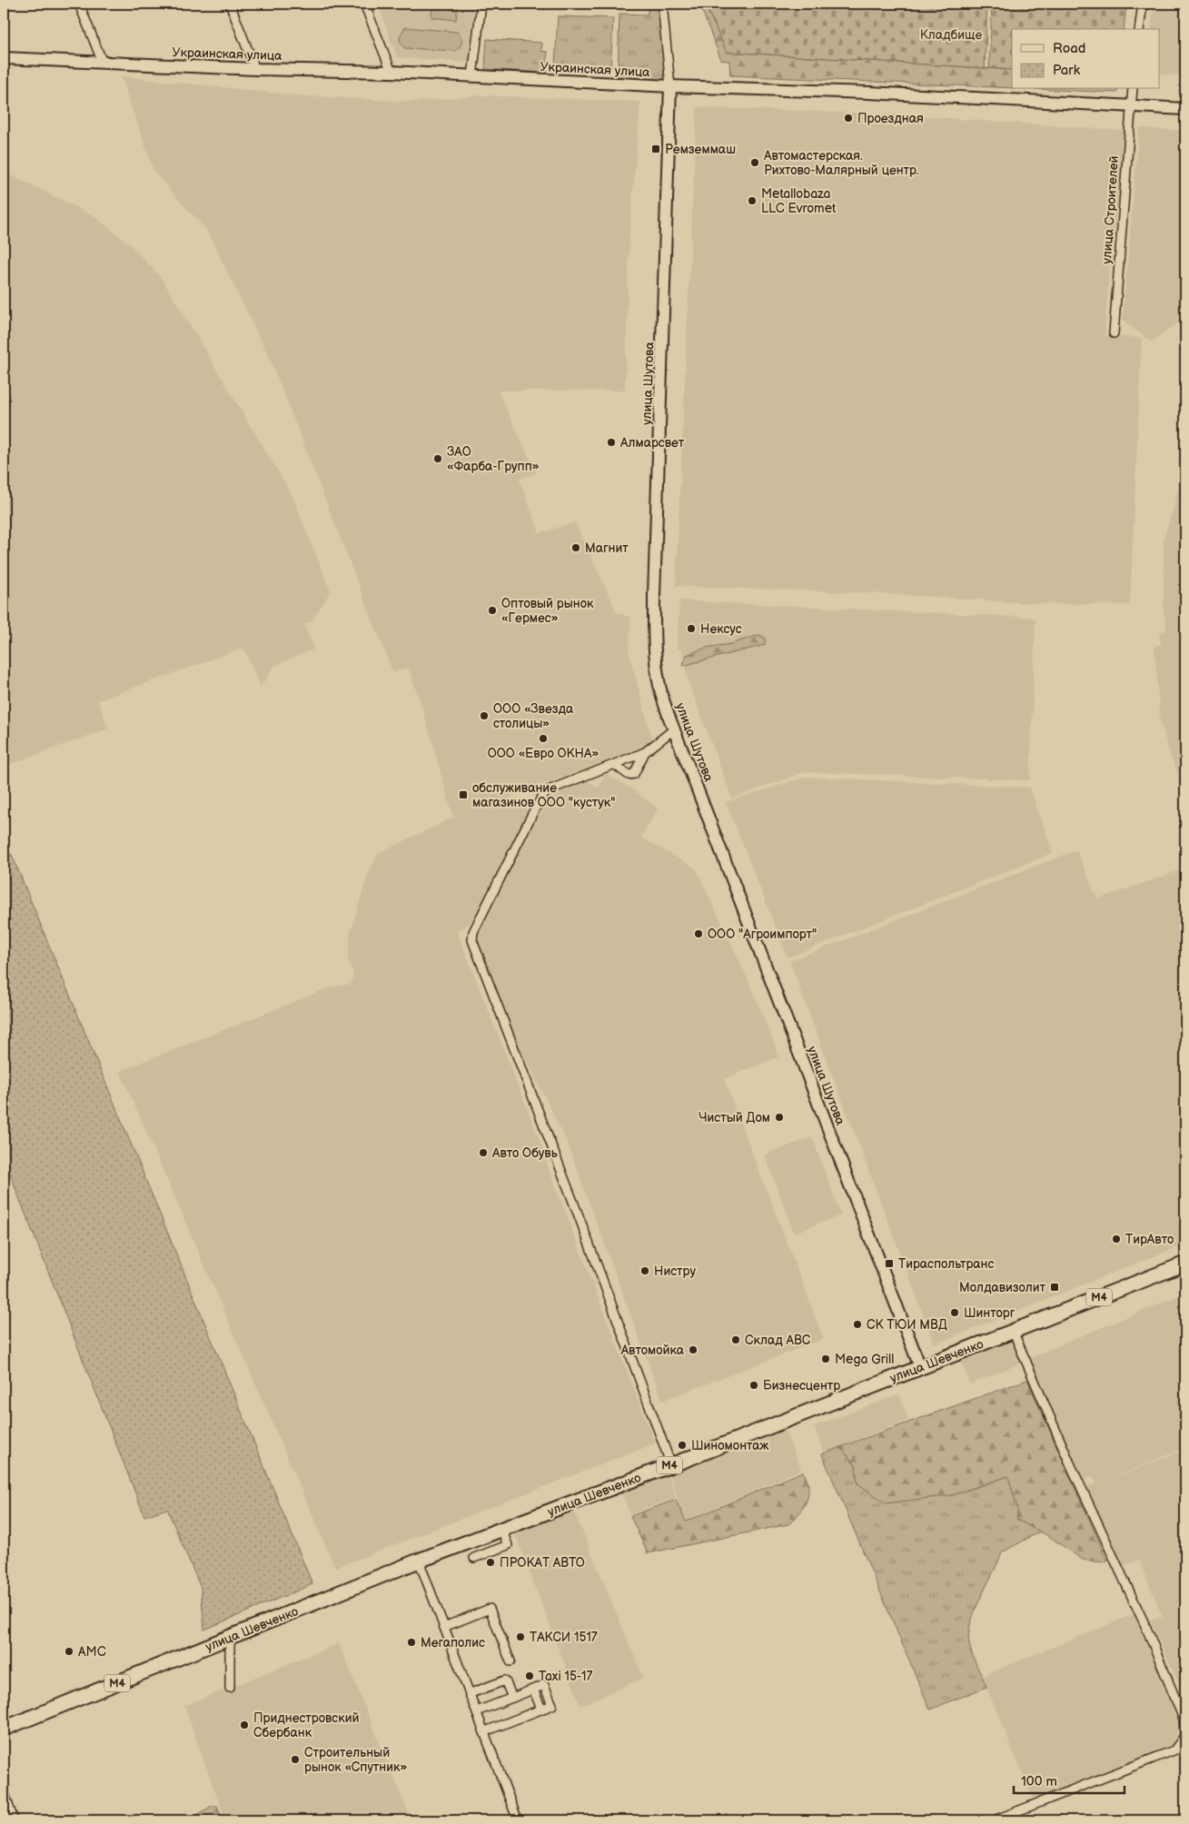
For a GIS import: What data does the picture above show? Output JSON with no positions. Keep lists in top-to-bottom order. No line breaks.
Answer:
{"streets":{"highway":["M4","улица Шевченко"],"street":["Украинская улица","улица Строителей","улица Шутова"]},"crossings":[["Украинская улица","улица Строителей"],["Украинская улица","улица Шутова"],["улица Шутова","улица Шевченко"]],"parks":["Кладбище"],"places":{"other":["Проездная","Автомастерская. Рихтово-Малярный центр.","Metallobaza LLC Evromet","Алмарсвет","ЗАО «Фарба-Групп»","Магнит","Оптовый рынок «Гермес»","Нексус","ООО «Звезда столицы»","ООО «Евро ОКНА»","ООО \"Агроимпорт\"","Чистый Дом","Авто Обувь","ТирАвто","Нистру","Шинторг","СК ТЮИ МВД","Склад АВС","Автомойка","Mega Grill","Бизнесцентр","Шиномонтаж","ПРОКАТ АВТО","ТАКСИ 1517","Мегаполис","AMC","Taxi 15-17","Приднестровский Сбербанк","Строительный рынок «Спутник»"],"transit":["Ремземмаш","обслуживание магазинов ООО \"кустук\"","Тираспольтранс","Молдавизолит"]},"legend":["Road","Park"],"scale_bar":"100 m"}
